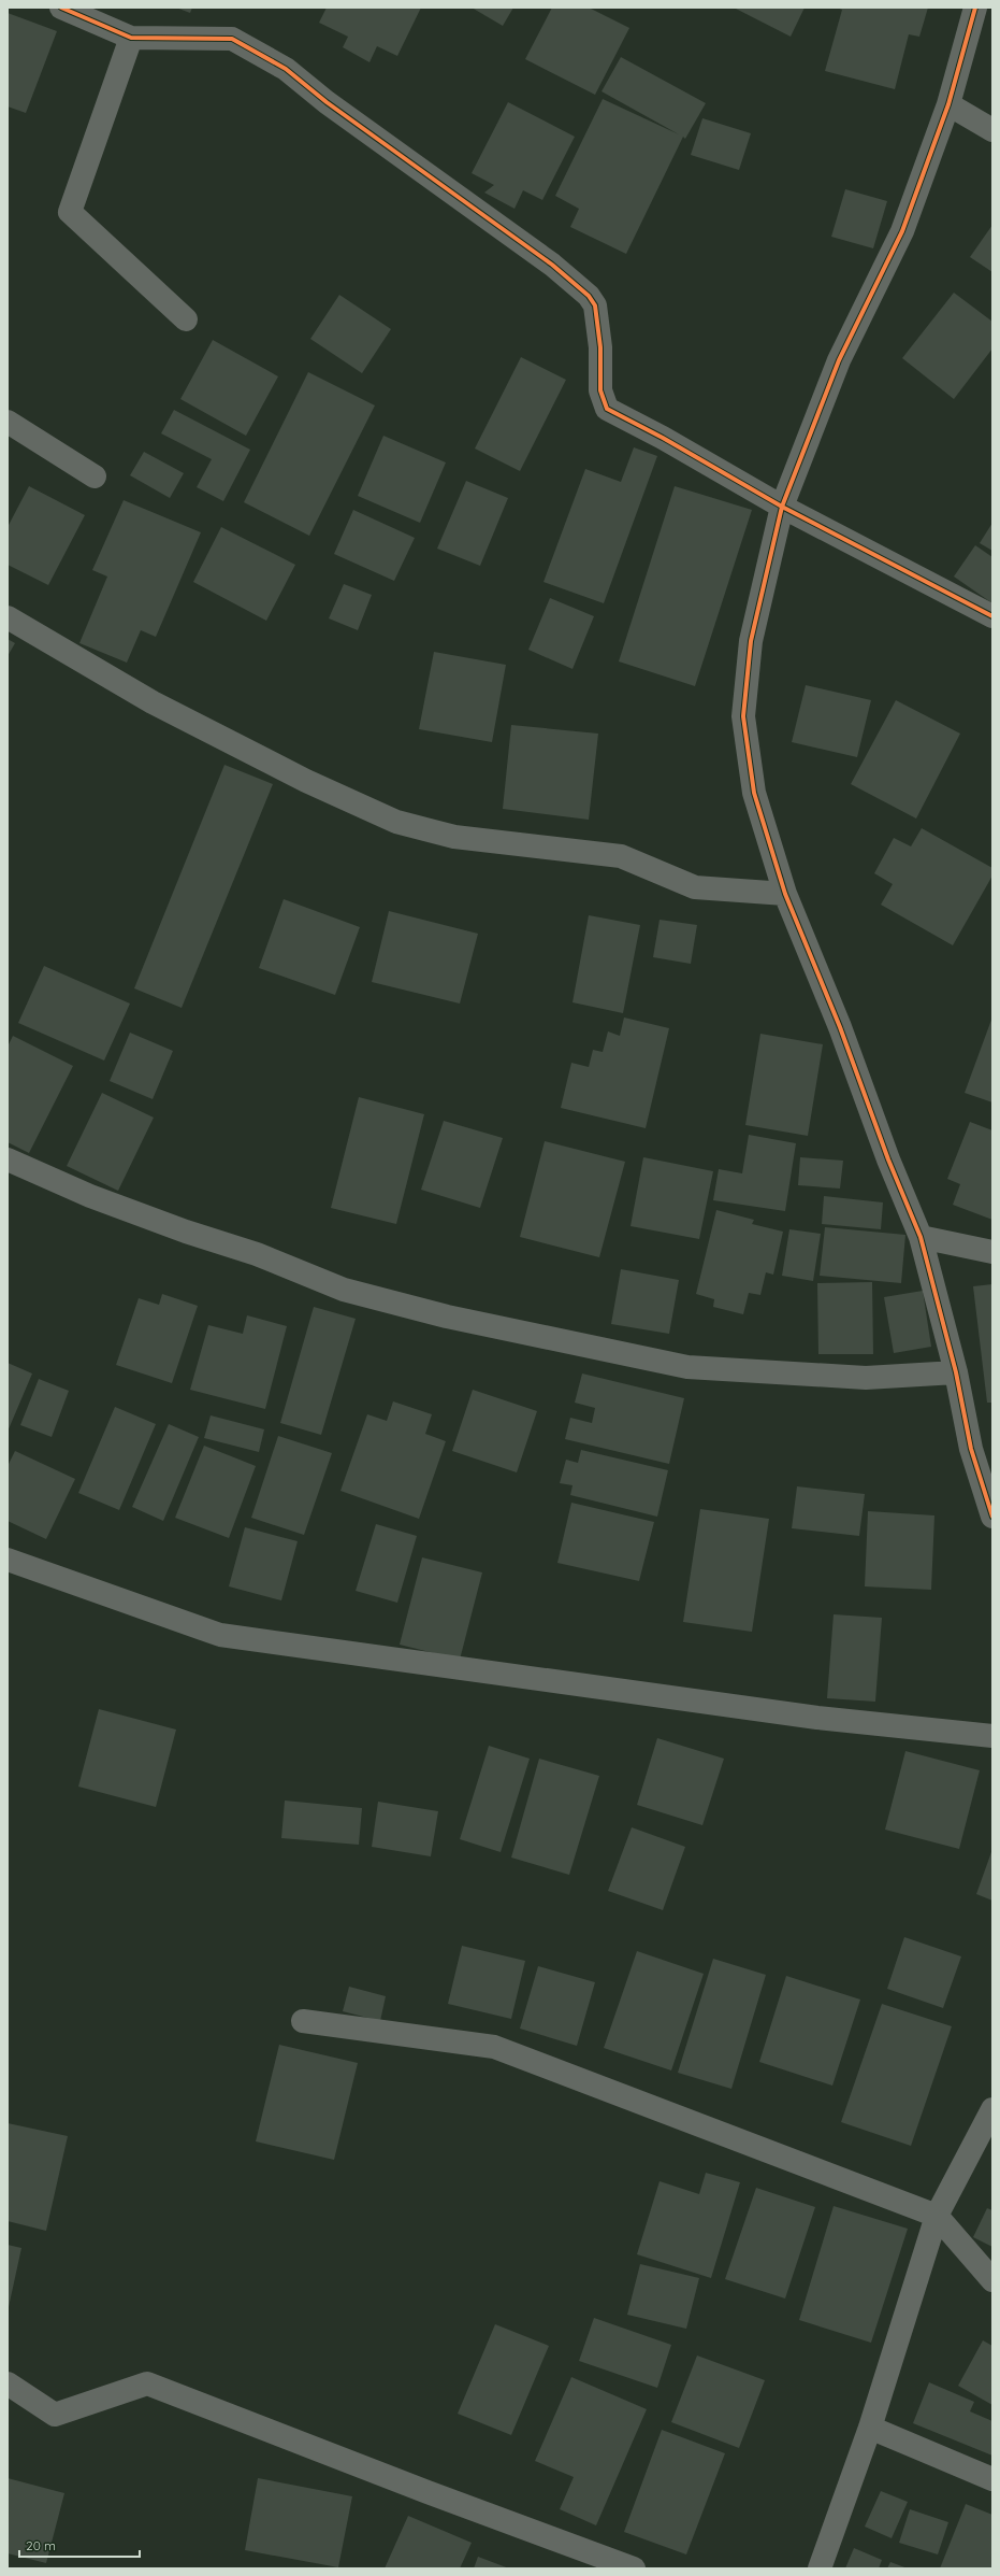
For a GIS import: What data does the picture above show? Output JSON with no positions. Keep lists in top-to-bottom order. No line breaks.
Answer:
{"scale_bar":"20 m"}
